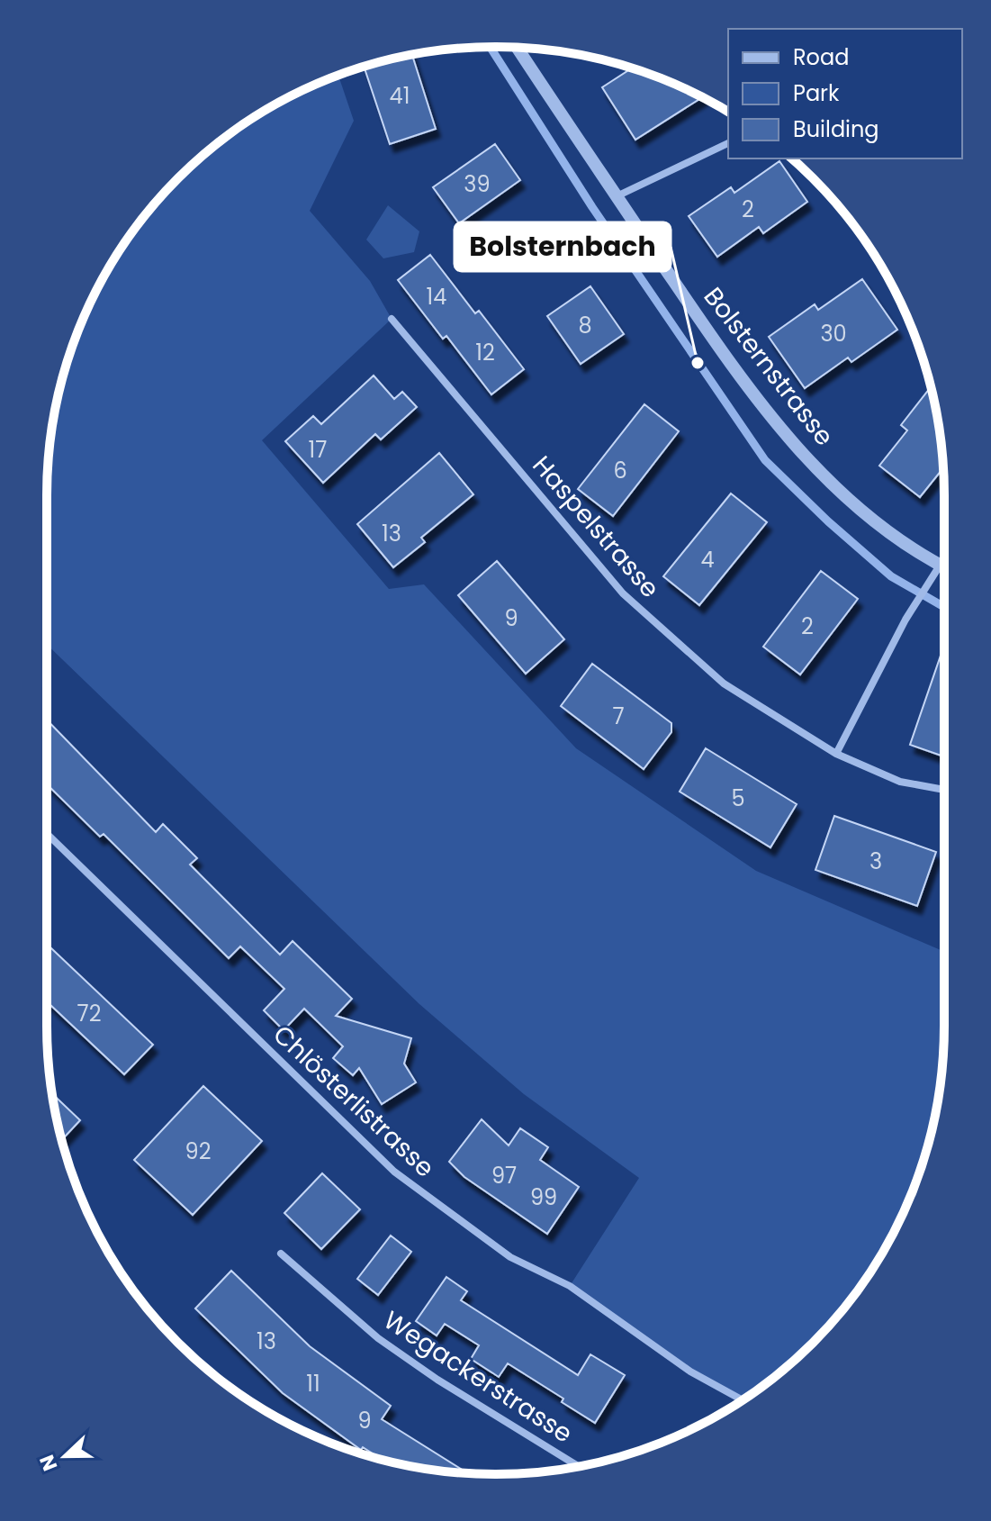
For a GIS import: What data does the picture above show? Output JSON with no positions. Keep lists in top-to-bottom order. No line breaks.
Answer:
{"streets":{"street":["Bolsternstrasse","Haspelstrasse","Chlösterlistrasse","Wegackerstrasse"]},"places":["Bolsternbach"],"house_numbers":["41","39","2","14","8","30","12","17","6","13","4","9","2","7","5","3","72","92","97","99","13","11","9"],"legend":["Road","Park","Building"],"north":"left"}
